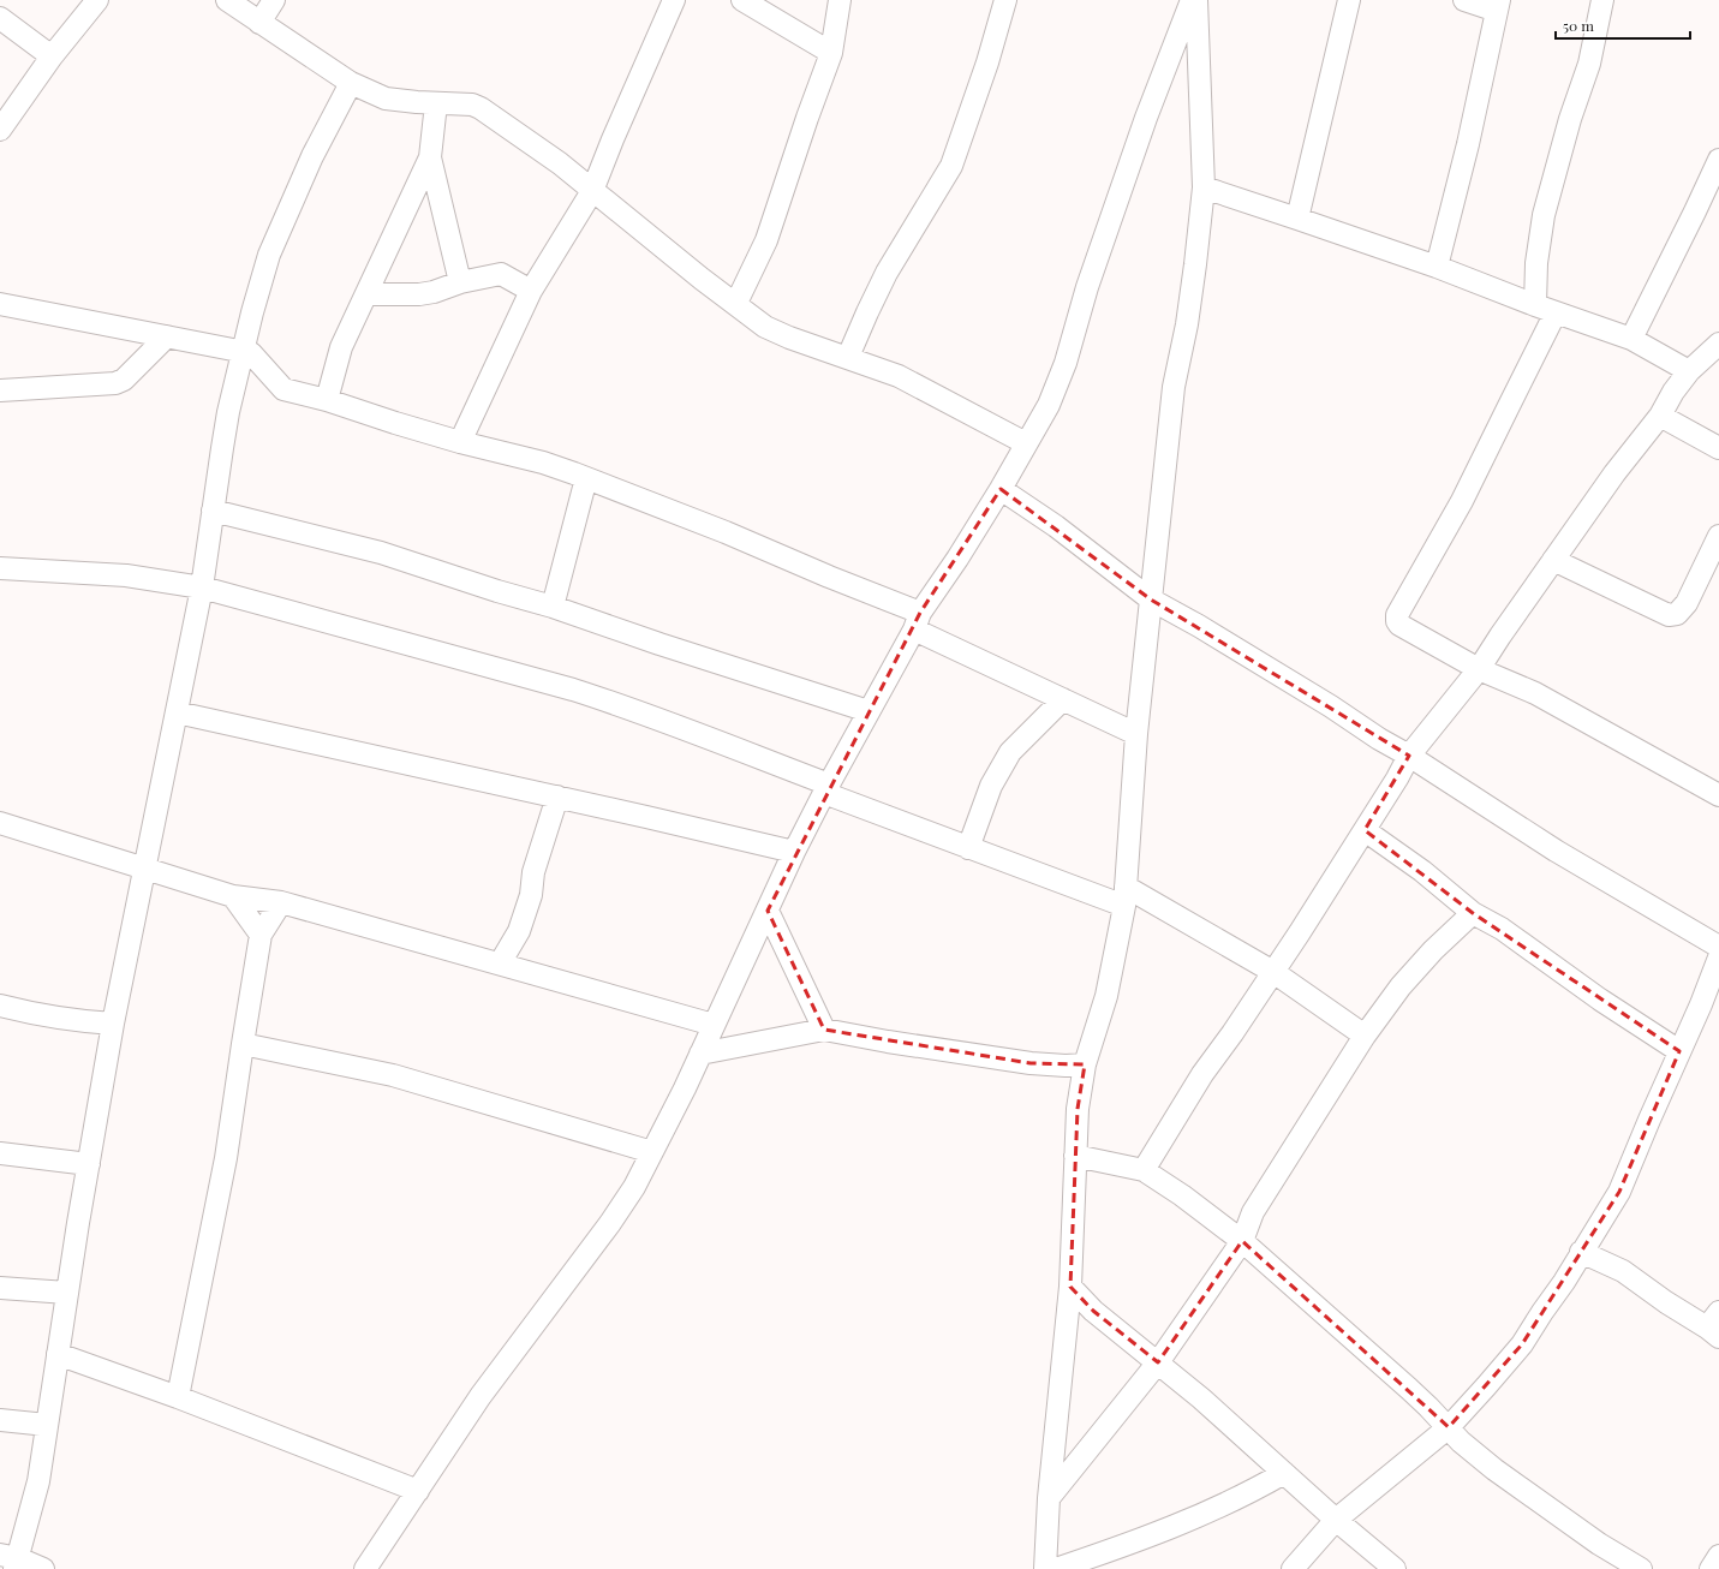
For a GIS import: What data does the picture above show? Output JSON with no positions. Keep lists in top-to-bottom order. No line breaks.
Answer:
{"scale_bar":"50 m"}
